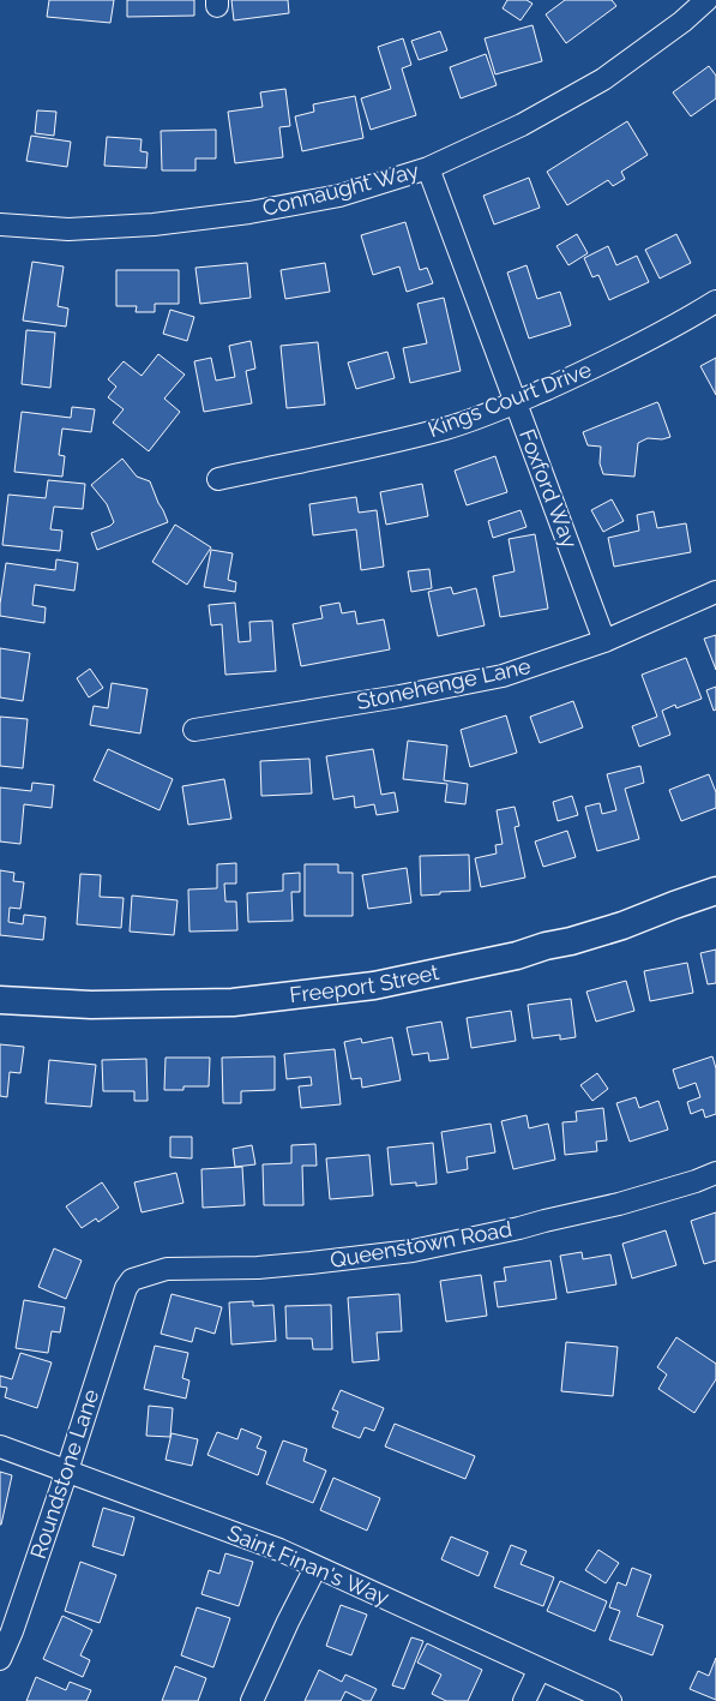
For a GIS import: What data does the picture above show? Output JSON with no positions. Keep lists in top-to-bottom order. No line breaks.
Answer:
{"streets":{"main road":["Freeport Street"],"street":["Connaught Way","Kings Court Drive","Foxford Way","Stonehenge Lane","Queenstown Road","Roundstone Lane","Saint Finan's Way"]},"crossings":[["Connaught Way","Foxford Way"],["Kings Court Drive","Foxford Way"],["Foxford Way","Stonehenge Lane"],["Queenstown Road","Roundstone Lane"],["Roundstone Lane","Saint Finan's Way"]]}
